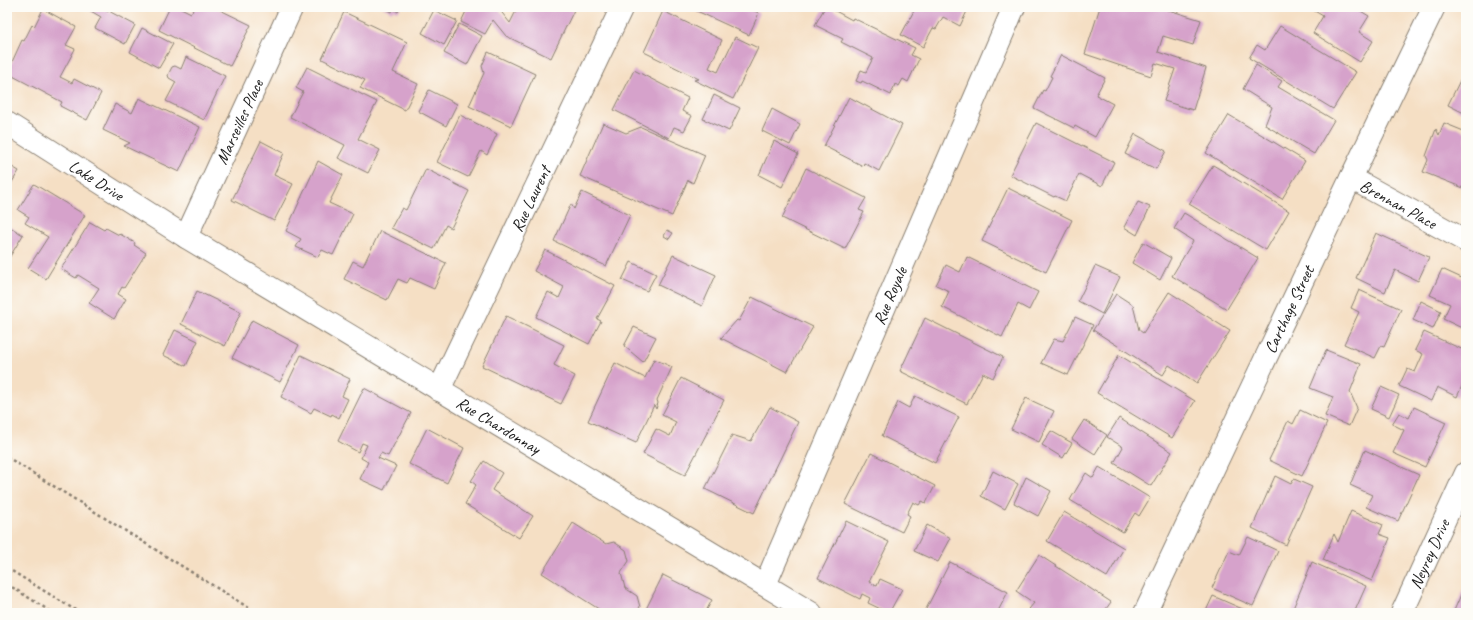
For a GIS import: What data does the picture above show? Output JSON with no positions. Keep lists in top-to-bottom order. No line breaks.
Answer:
{"streets":{"street":["Marseilles Place","Lake Drive","Rue Laurent","Brennan Place","Rue Royale","Carthage Street","Rue Chardonnay","Neyrey Drive"]},"crossings":[["Marseilles Place","Lake Drive"],["Marseilles Place","Rue Chardonnay"],["Lake Drive","Rue Chardonnay"],["Rue Laurent","Rue Chardonnay"],["Brennan Place","Carthage Street"],["Rue Royale","Rue Chardonnay"]]}
